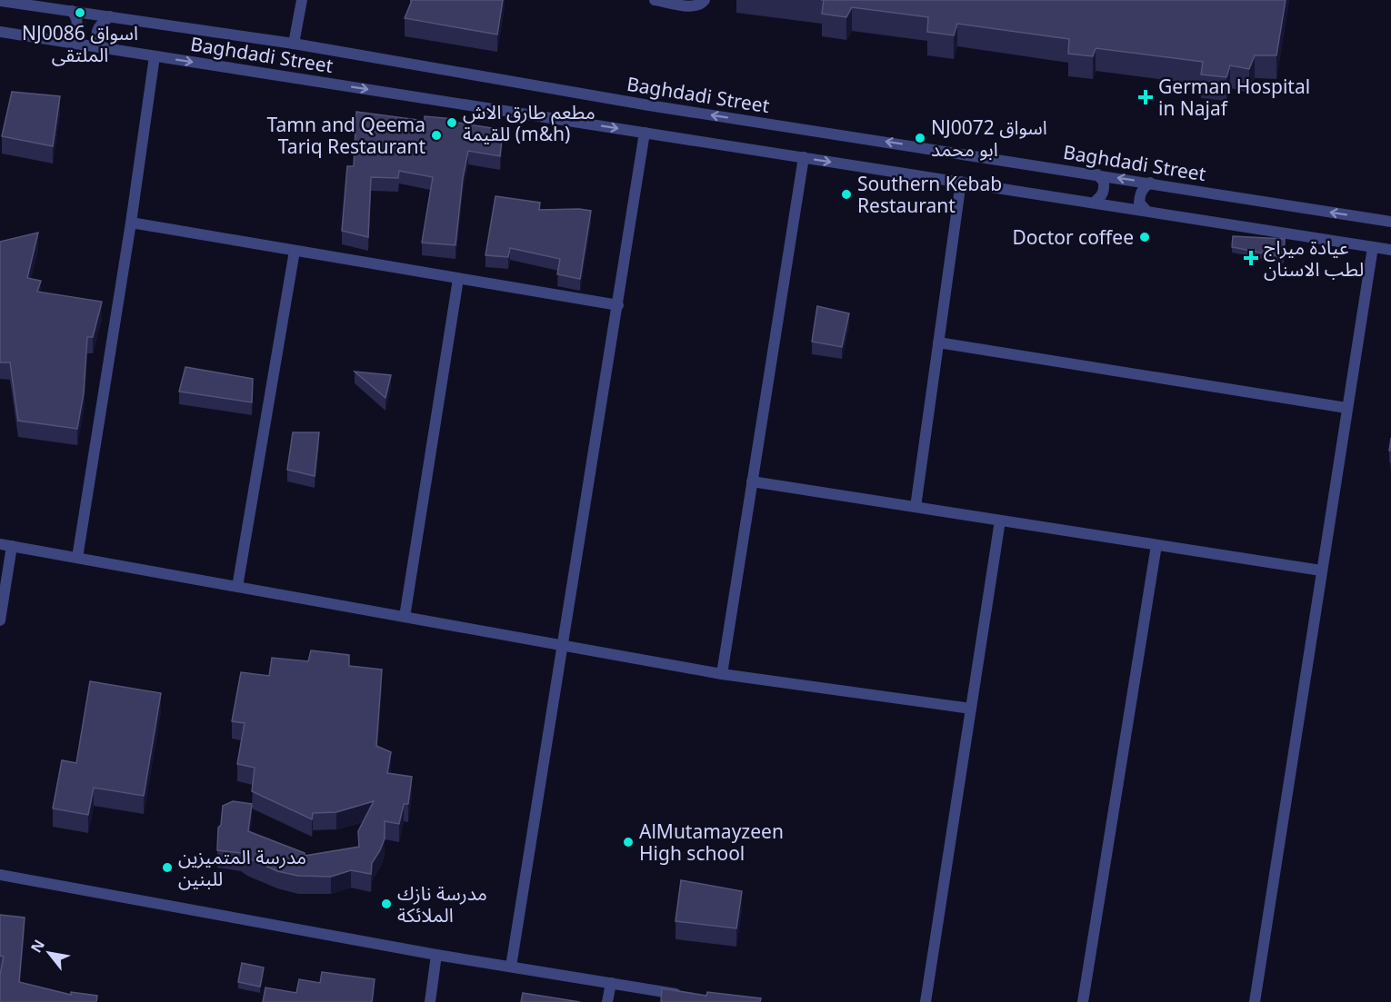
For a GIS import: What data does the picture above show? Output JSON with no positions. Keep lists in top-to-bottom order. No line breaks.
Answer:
{"streets":{"street":["Baghdadi Street"]},"places":{"other":["NJ0086 اسواق الملتقى","مطعم طارق الاش للقيمة (m&h)","Tamn and Qeema Tariq Restaurant","NJ0072 اسواق ابو محمد","Southern Kebab Restaurant","Doctor coffee","AlMutamayzeen High school","مدرسة المتميزين للبنين","مدرسة نازك الملائكة"],"health":["German Hospital in Najaf","عيادة ميراج لطب الاسنان"]},"north":"top left"}
